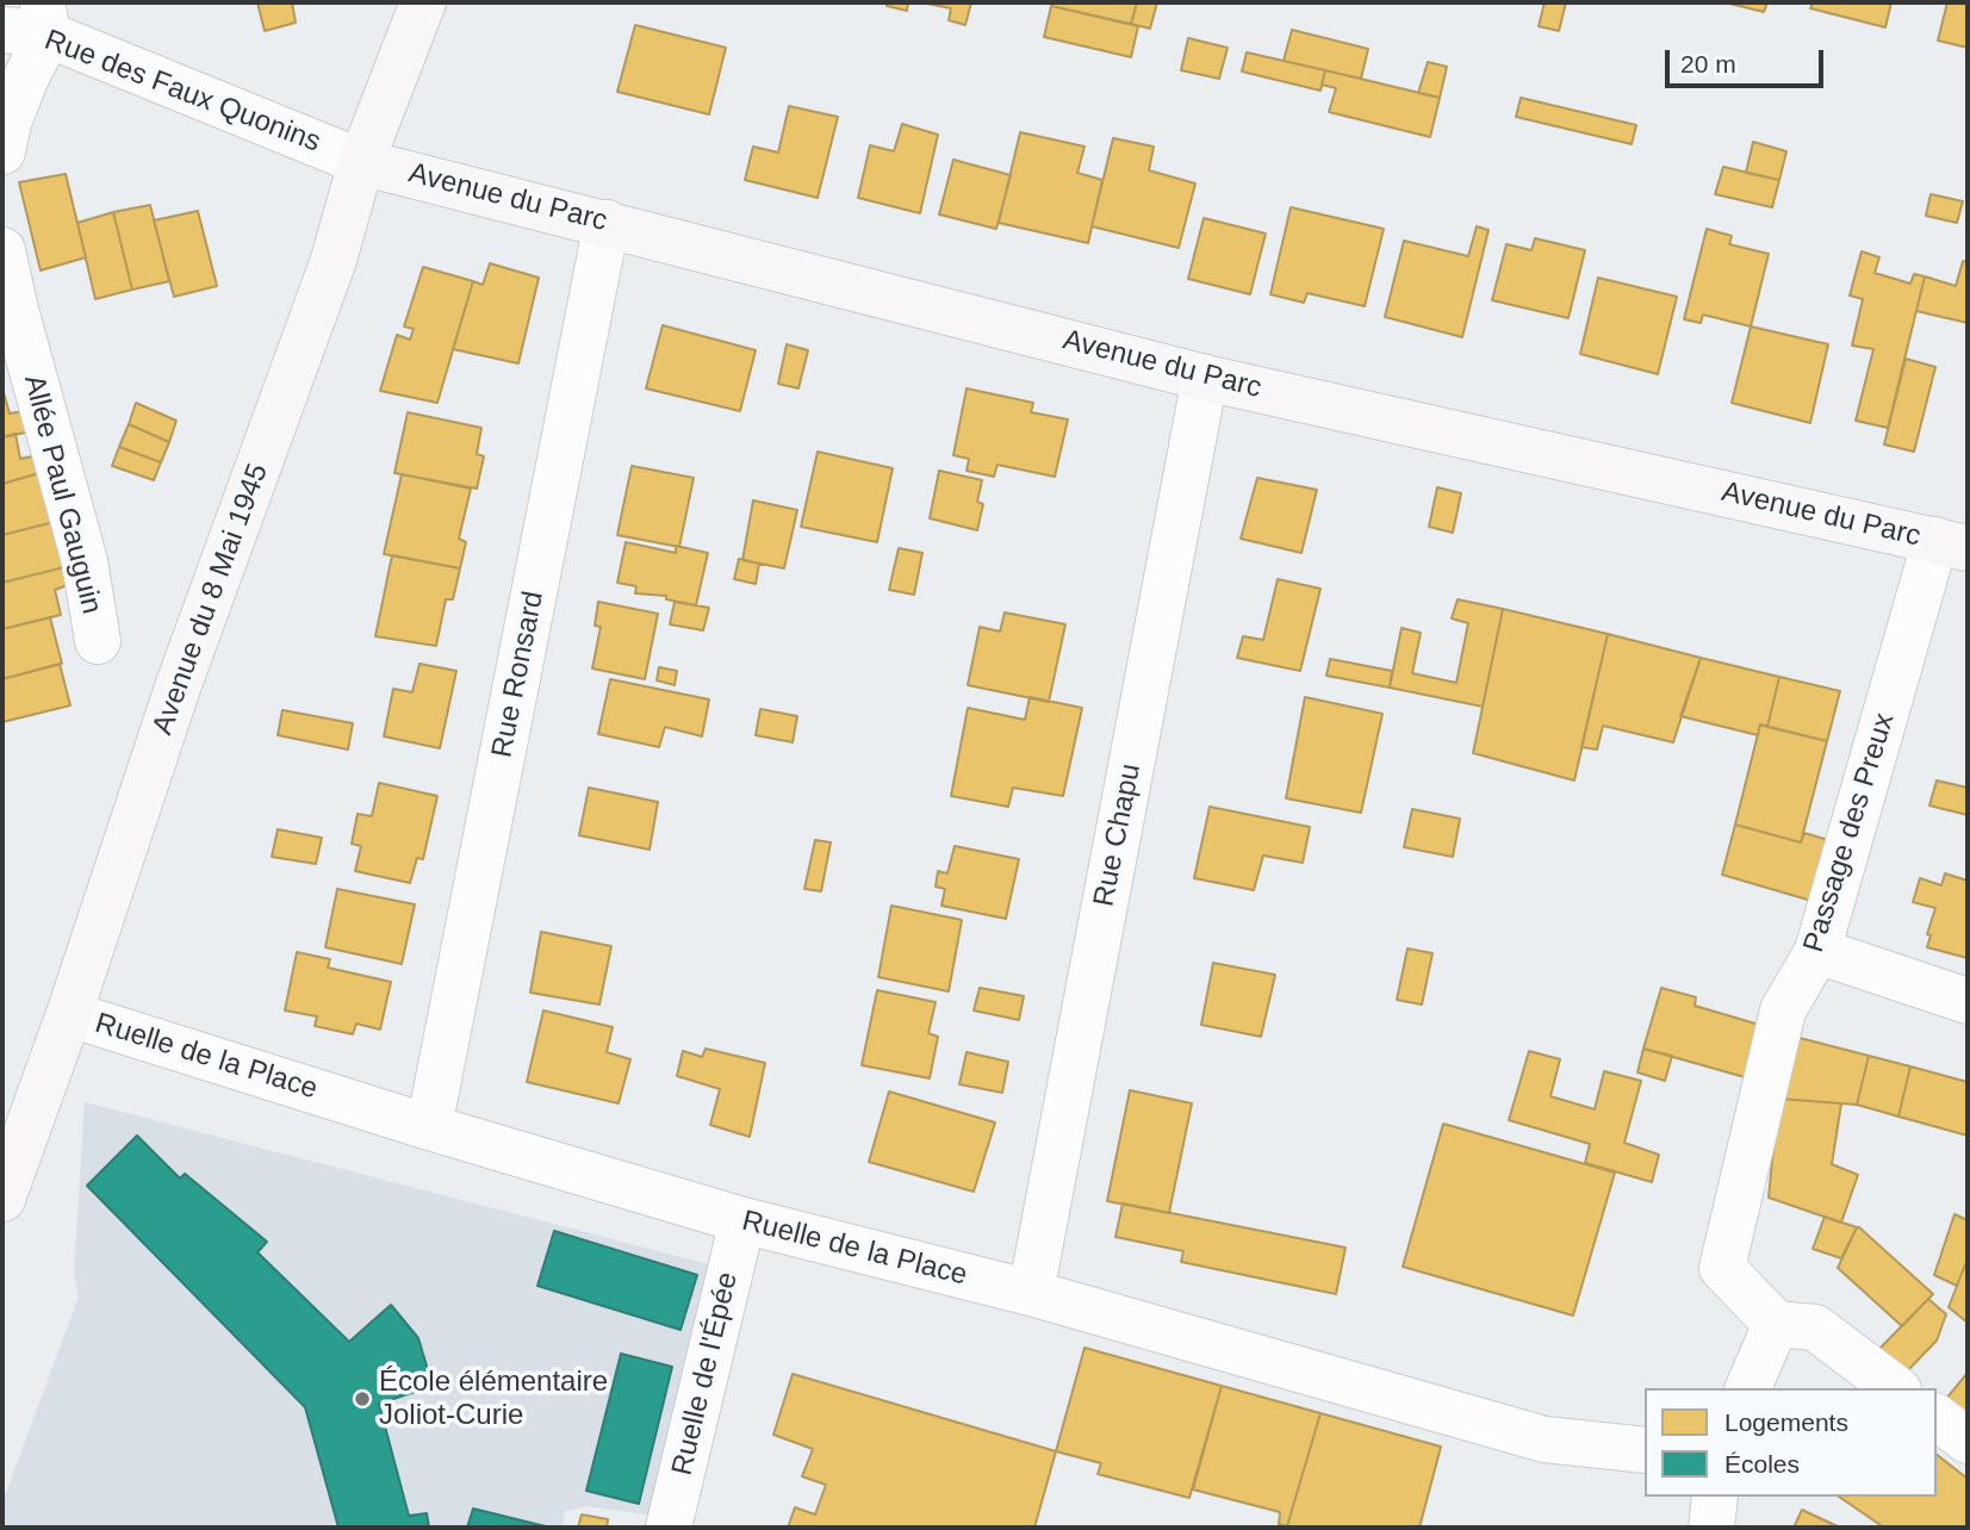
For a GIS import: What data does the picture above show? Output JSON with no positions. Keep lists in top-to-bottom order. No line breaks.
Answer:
{"streets":{"street":["Rue des Faux Quonins","Avenue du Parc","Allée Paul Gauguin","Avenue du 8 Mai 1945","Rue Ronsard","Passage des Preux","Rue Chapu","Ruelle de la Place","Ruelle de l'Épée"]},"crossings":[["Rue des Faux Quonins","Avenue du Parc"],["Rue des Faux Quonins","Avenue du 8 Mai 1945"],["Avenue du Parc","Avenue du 8 Mai 1945"],["Avenue du Parc","Rue Ronsard"],["Avenue du Parc","Passage des Preux"],["Avenue du Parc","Rue Chapu"],["Avenue du 8 Mai 1945","Ruelle de la Place"],["Rue Ronsard","Ruelle de la Place"],["Rue Chapu","Ruelle de la Place"],["Ruelle de la Place","Ruelle de l'Épée"]],"places":["École élémentaire Joliot-Curie"],"legend":["Logements","Écoles"],"scale_bar":"20 m"}
